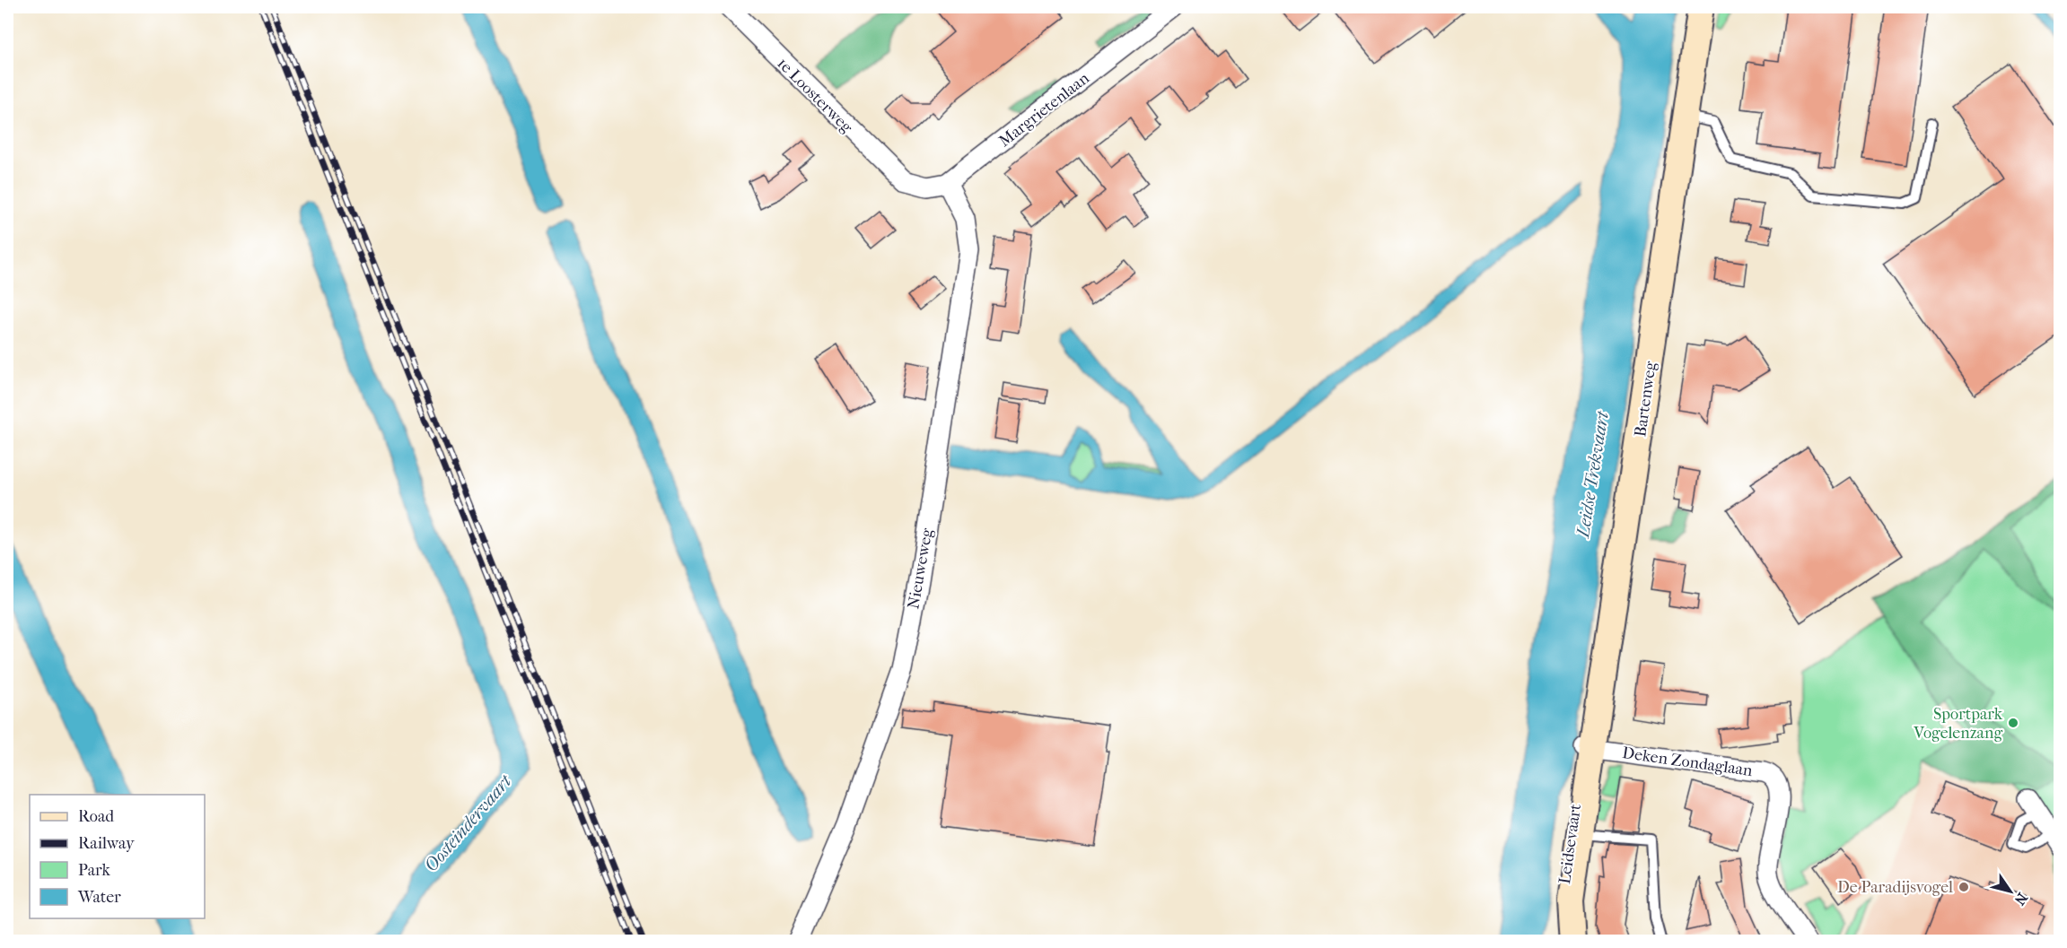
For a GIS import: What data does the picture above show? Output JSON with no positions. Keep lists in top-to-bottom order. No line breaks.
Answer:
{"streets":{"main road":["Bartenweg","Leidsevaart"],"street":["1e Loosterweg","Margrietenlaan","Nieuweweg","Deken Zondaglaan"]},"crossings":[["1e Loosterweg","Margrietenlaan"],["1e Loosterweg","Nieuweweg"],["Margrietenlaan","Nieuweweg"],["Bartenweg","Deken Zondaglaan"],["Bartenweg","Leidsevaart"],["Deken Zondaglaan","Leidsevaart"]],"water":["Leidse Trekvaart","Oosteindervaart"],"places":["Sportpark Vogelenzang","De Paradijsvogel"],"legend":["Road","Railway","Park","Water"],"north":"bottom right"}
